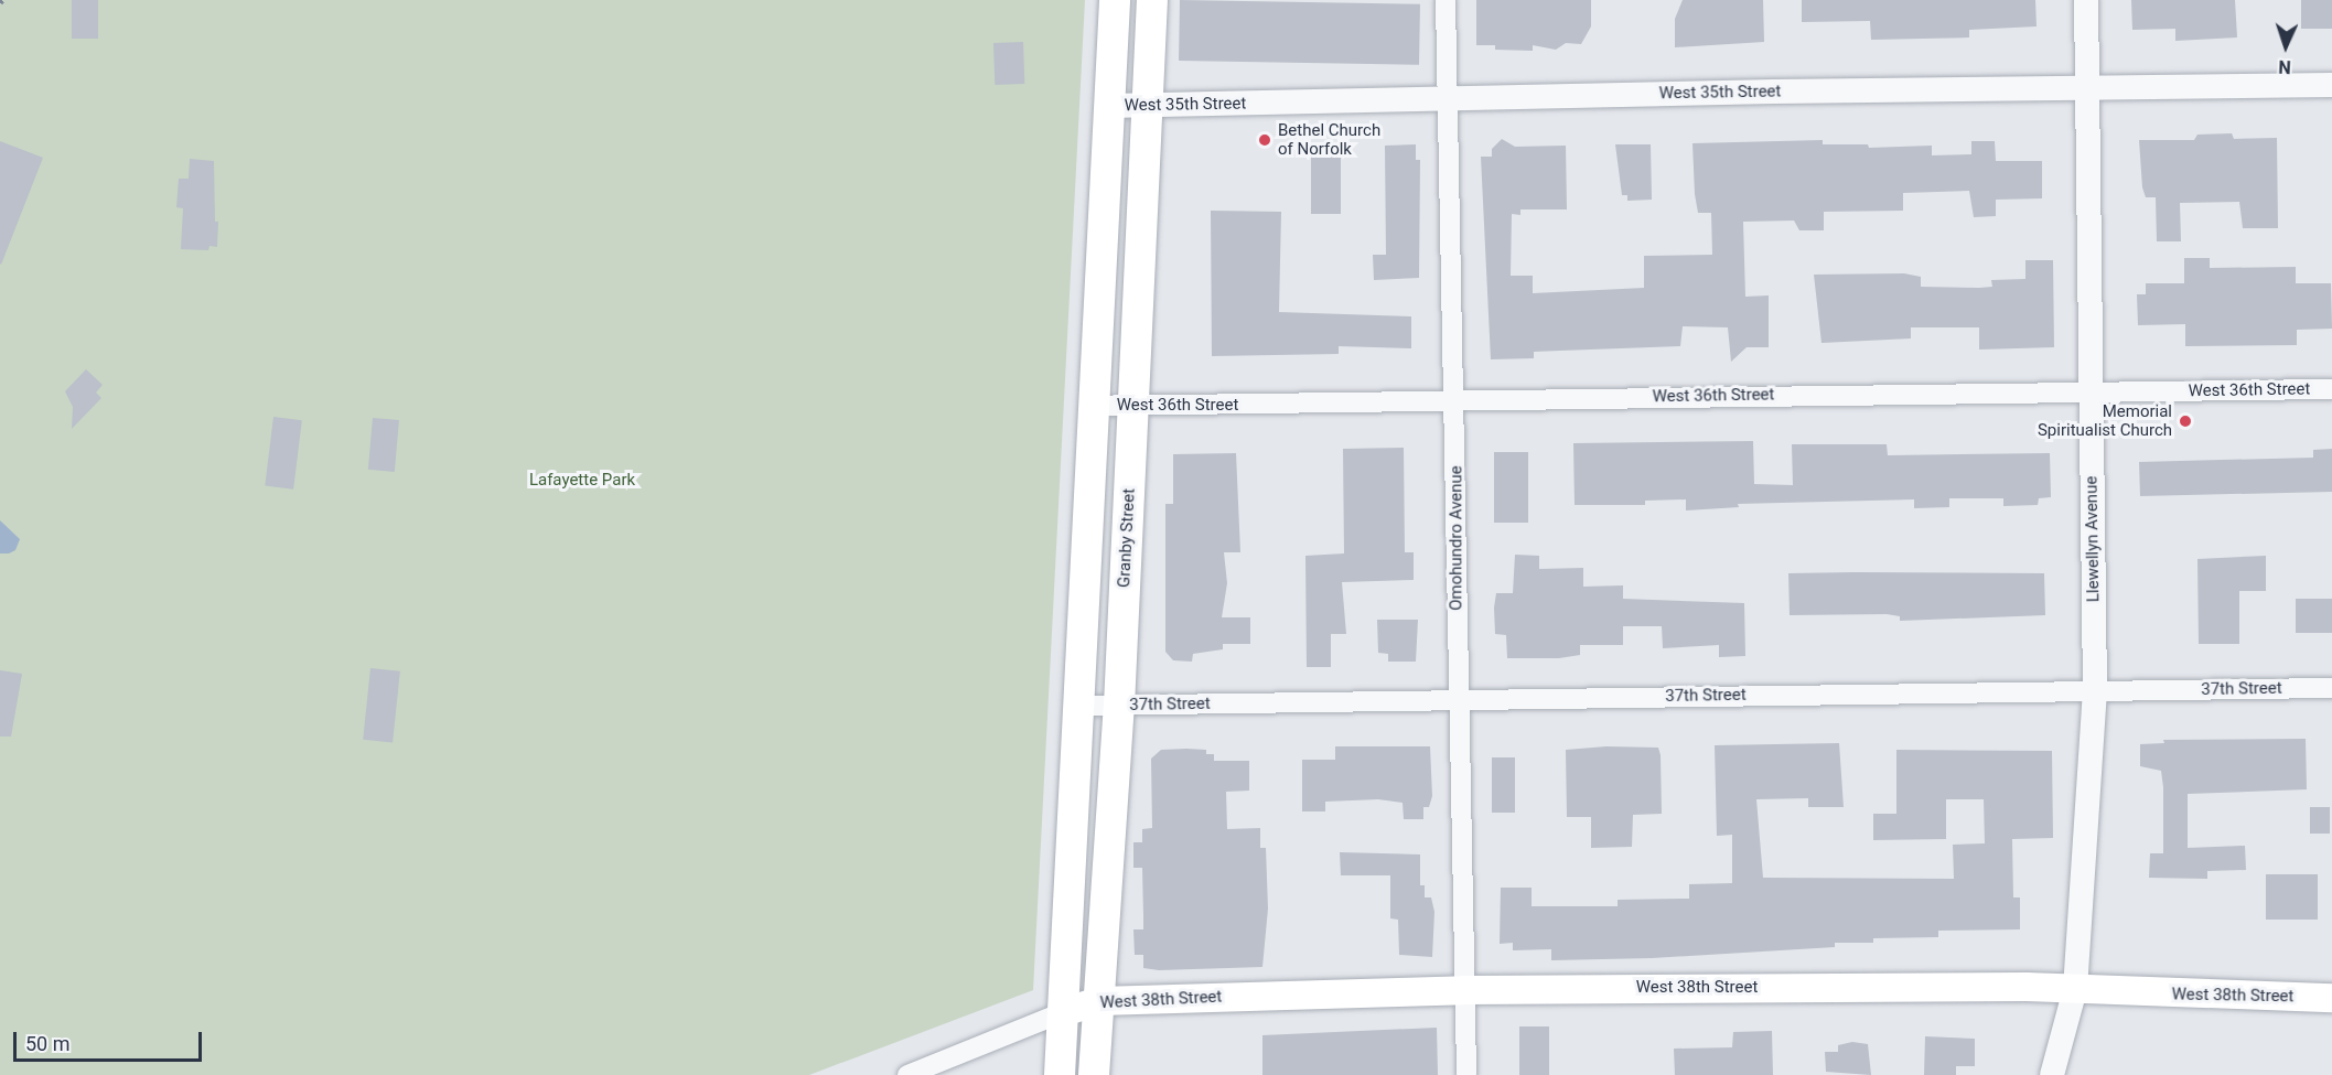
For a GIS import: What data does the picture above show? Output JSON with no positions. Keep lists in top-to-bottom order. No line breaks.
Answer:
{"streets":{"main road":["Granby Street","West 38th Street"],"street":["West 35th Street","West 36th Street","Omohundro Avenue","Llewellyn Avenue","37th Street"]},"crossings":[["West 35th Street","Granby Street"],["West 35th Street","Omohundro Avenue"],["West 35th Street","Llewellyn Avenue"],["West 36th Street","Granby Street"],["West 36th Street","Omohundro Avenue"],["West 36th Street","Llewellyn Avenue"],["Granby Street","37th Street"],["Granby Street","West 38th Street"],["Omohundro Avenue","37th Street"],["Omohundro Avenue","West 38th Street"],["Llewellyn Avenue","37th Street"],["Llewellyn Avenue","West 38th Street"]],"parks":["Lafayette Park"],"places":["Bethel Church of Norfolk","Memorial Spiritualist Church"],"scale_bar":"50 m","north":"bottom"}
